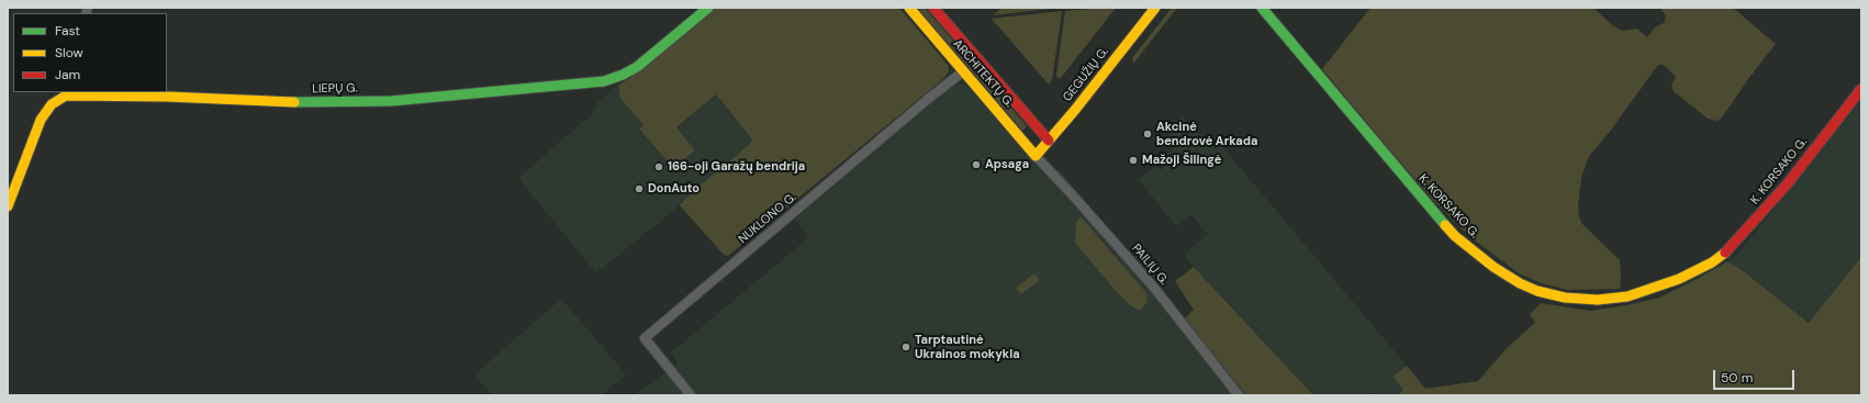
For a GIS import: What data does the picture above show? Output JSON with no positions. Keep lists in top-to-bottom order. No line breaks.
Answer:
{"streets":{"street":["ARCHITEKTŲ G.","GEGUŽIŲ G.","LIEPŲ G.","K. KORSAKO G.","NUKLONO G.","PAILIŲ G."]},"crossings":[["ARCHITEKTŲ G.","GEGUŽIŲ G."],["ARCHITEKTŲ G.","NUKLONO G."],["ARCHITEKTŲ G.","PAILIŲ G."],["GEGUŽIŲ G.","PAILIŲ G."]],"places":["Akcinė bendrovė Arkada","Mažoji Šilingė","Apsaga","166-oji Garažų bendrija","DonAuto","Tarptautinė Ukrainos mokykla"],"legend":["Fast","Slow","Jam"],"scale_bar":"50 m"}
